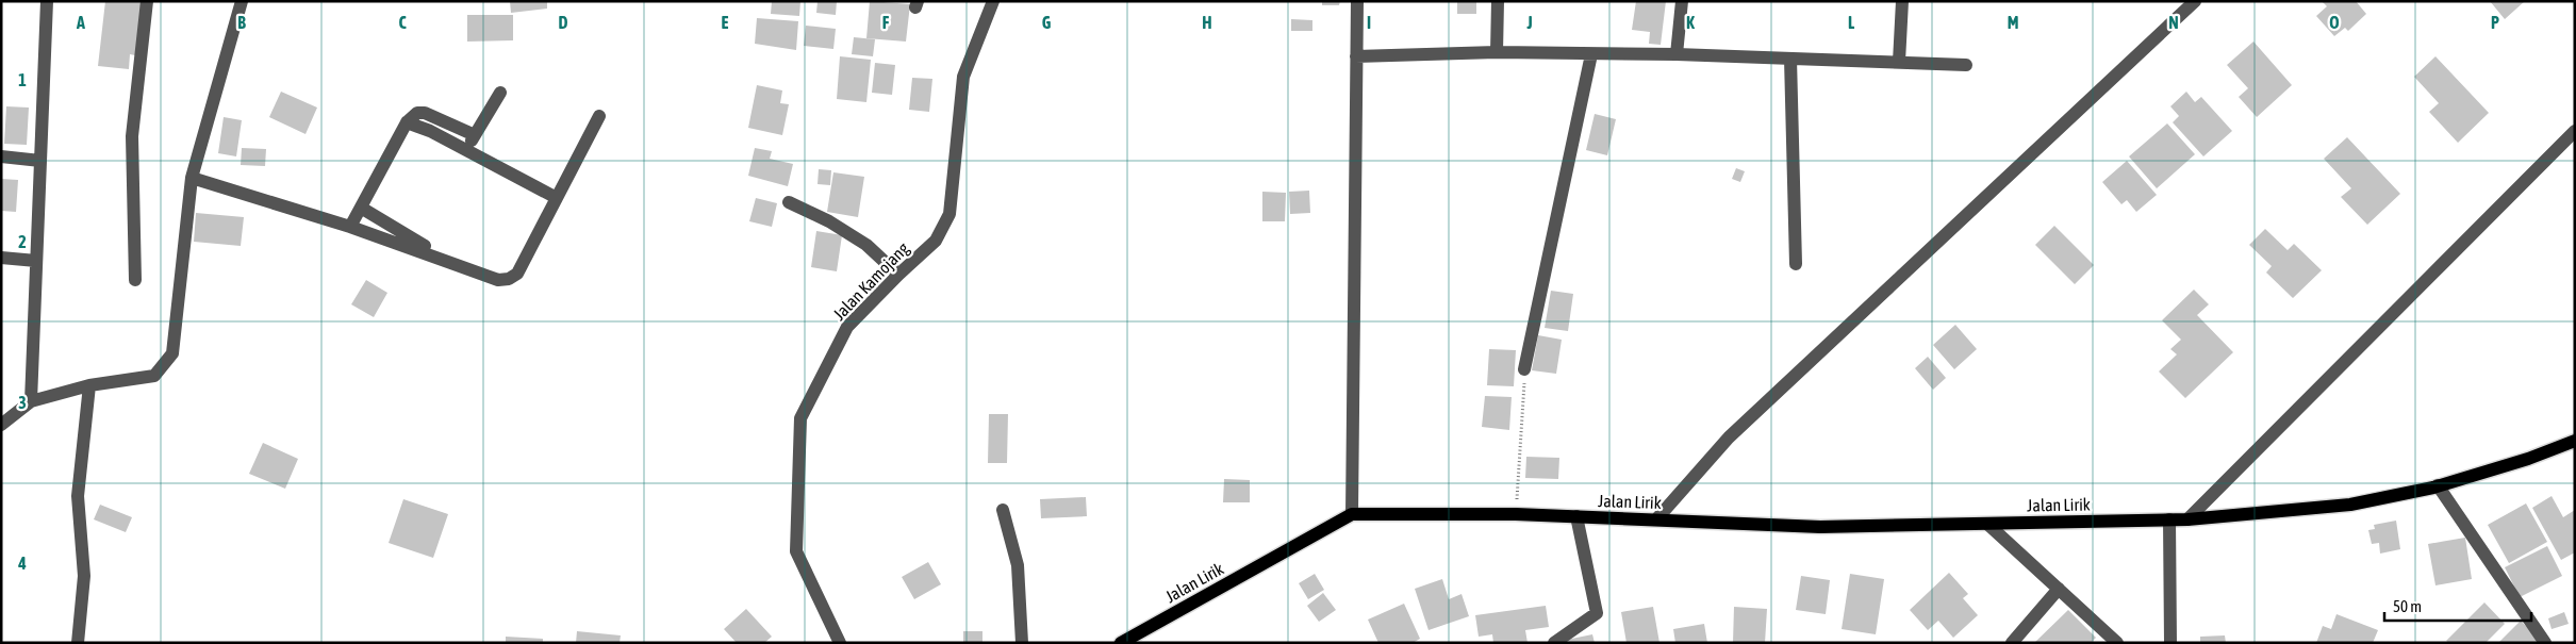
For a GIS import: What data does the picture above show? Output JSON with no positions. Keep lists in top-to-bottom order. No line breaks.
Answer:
{"streets":{"main road":["Jalan Lirik"],"street":["Jalan Kamojang"]},"scale_bar":"50 m","grid":{"columns":["A","B","C","D","E","F","G","H","I","J","K","L","M","N","O","P"],"rows":["1","2","3","4"]}}
